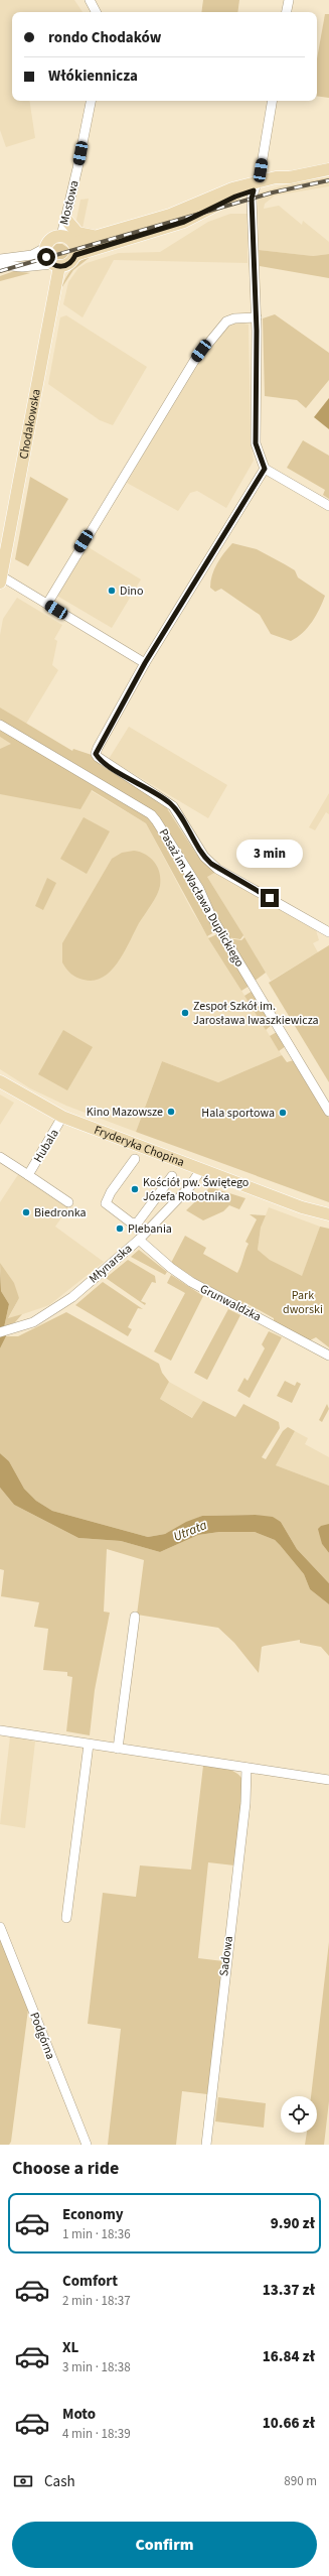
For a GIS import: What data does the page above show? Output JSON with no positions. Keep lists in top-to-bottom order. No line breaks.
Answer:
{"streets":{"main road":["Chodakowska","Fryderyka Chopina"],"street":["Mostowa","Pasaż im. Wacława Duplickiego","Hubala","Młynarska","Grunwaldzka","Sadowa","Podgórna"]},"crossings":[["Mostowa","Chodakowska"],["Hubala","Fryderyka Chopina"],["Fryderyka Chopina","Młynarska"],["Młynarska","Grunwaldzka"]],"water":["Utrata"],"parks":["Park dworski"],"places":["Dino","Zespoł Szkół im. Jarosława Iwaszkiewicza","Kino Mazowsze","Hala sportowa","Kościół pw. Świętego Józefa Robotnika","Biedronka","Plebania"],"page":{"banner":["rondo Chodaków","Włókiennicza"],"bubble":"3 min","heading":"Choose a ride","list":[{"name":"Economy","note":"1 min · 18:36","value":"9.90 zł"},{"name":"Comfort","note":"2 min · 18:37","value":"13.37 zł"},{"name":"XL","note":"3 min · 18:38","value":"16.84 zł"},{"name":"Moto","note":"4 min · 18:39","value":"10.66 zł"}],"pay":["Cash","890 m"],"buttons":"Confirm"}}
